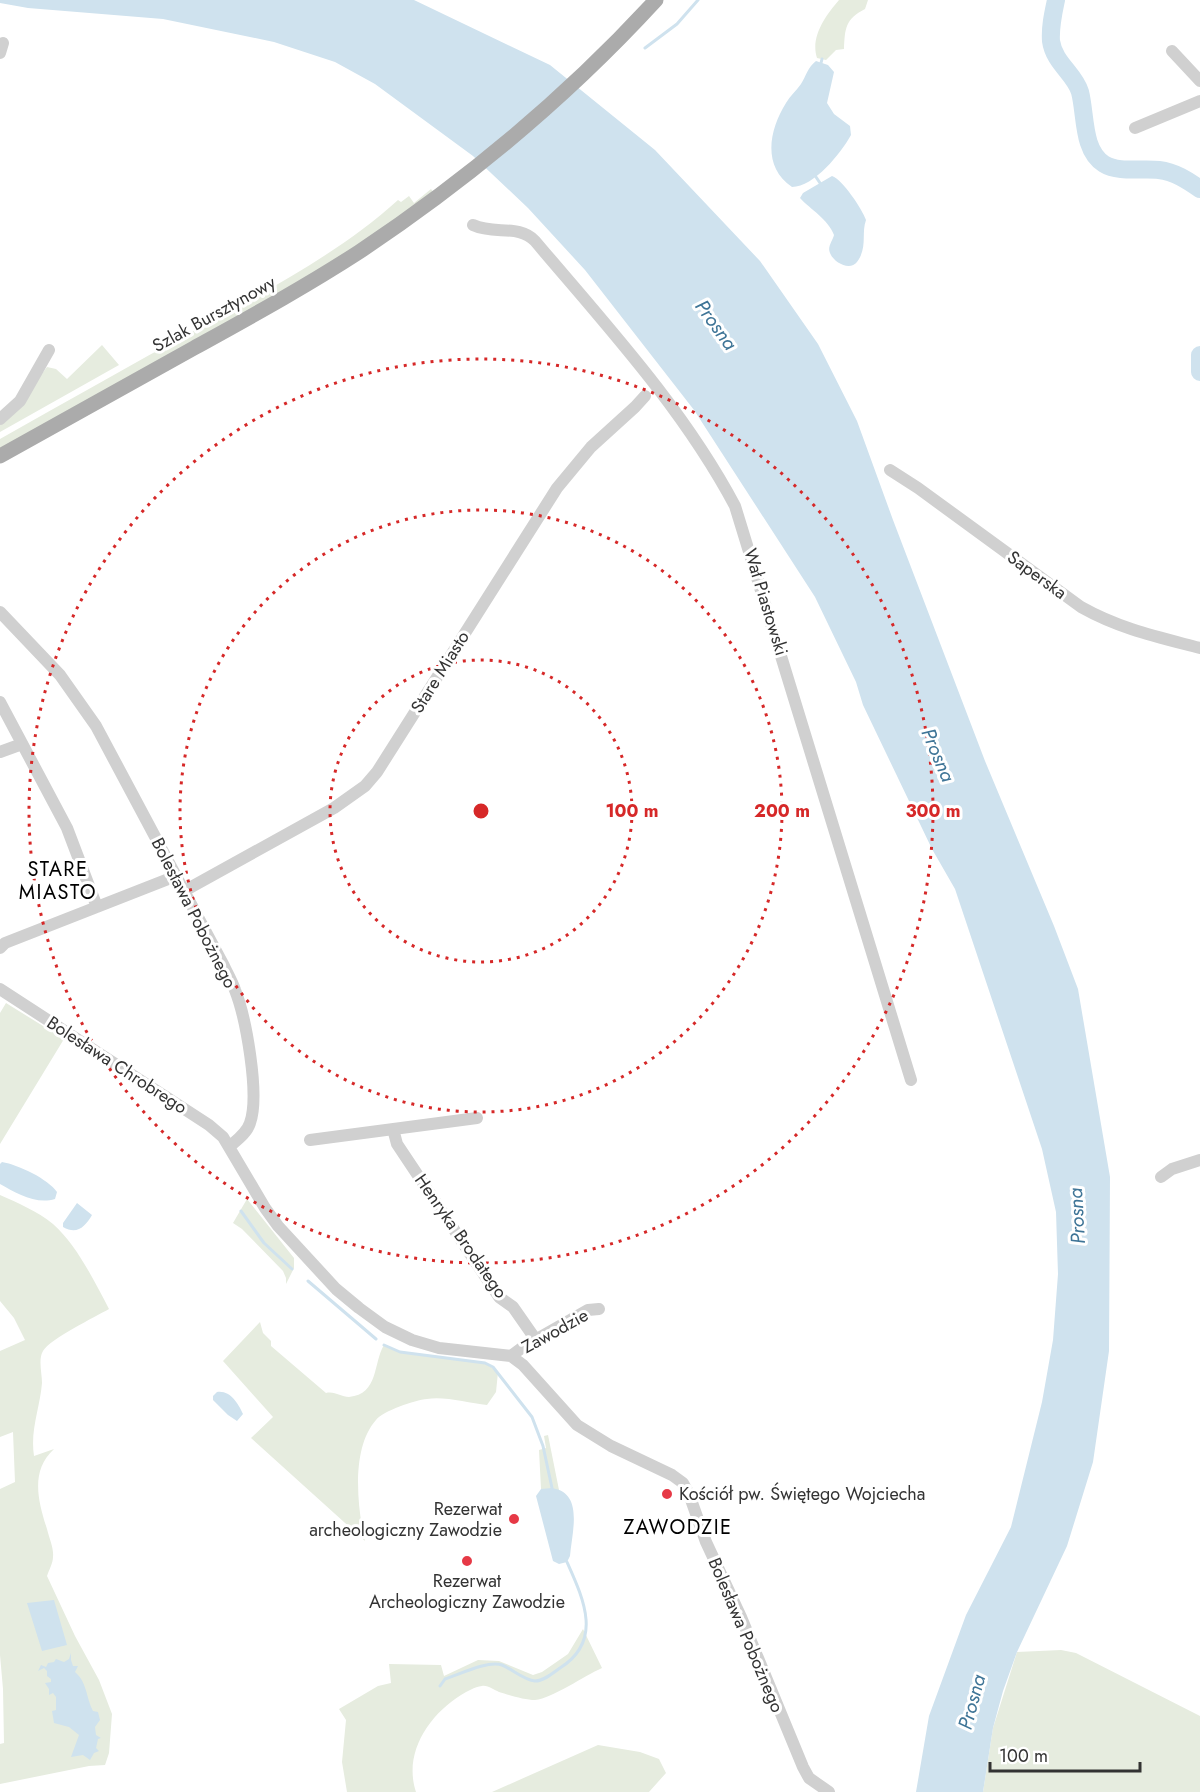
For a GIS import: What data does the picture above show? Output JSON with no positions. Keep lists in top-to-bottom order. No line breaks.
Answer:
{"streets":{"main road":["Szlak Bursztynowy"],"street":["Saperska","Wał Piastowski","Stare Miasto","Bolesława Pobożnego","Bolesława Chrobrego","Henryka Brodatego","Zawodzie"]},"crossings":[["Stare Miasto","Bolesława Pobożnego"],["Bolesława Pobożnego","Bolesława Chrobrego"],["Bolesława Pobożnego","Zawodzie"],["Henryka Brodatego","Zawodzie"]],"districts":["STARE MIASTO","ZAWODZIE"],"water":["Prosna"],"places":["Kościół pw. Świętego Wojciecha","Rezerwat archeologiczny Zawodzie","Rezerwat Archeologiczny Zawodzie"],"scale_bar":"100 m","rings":["100 m","200 m","300 m"]}
